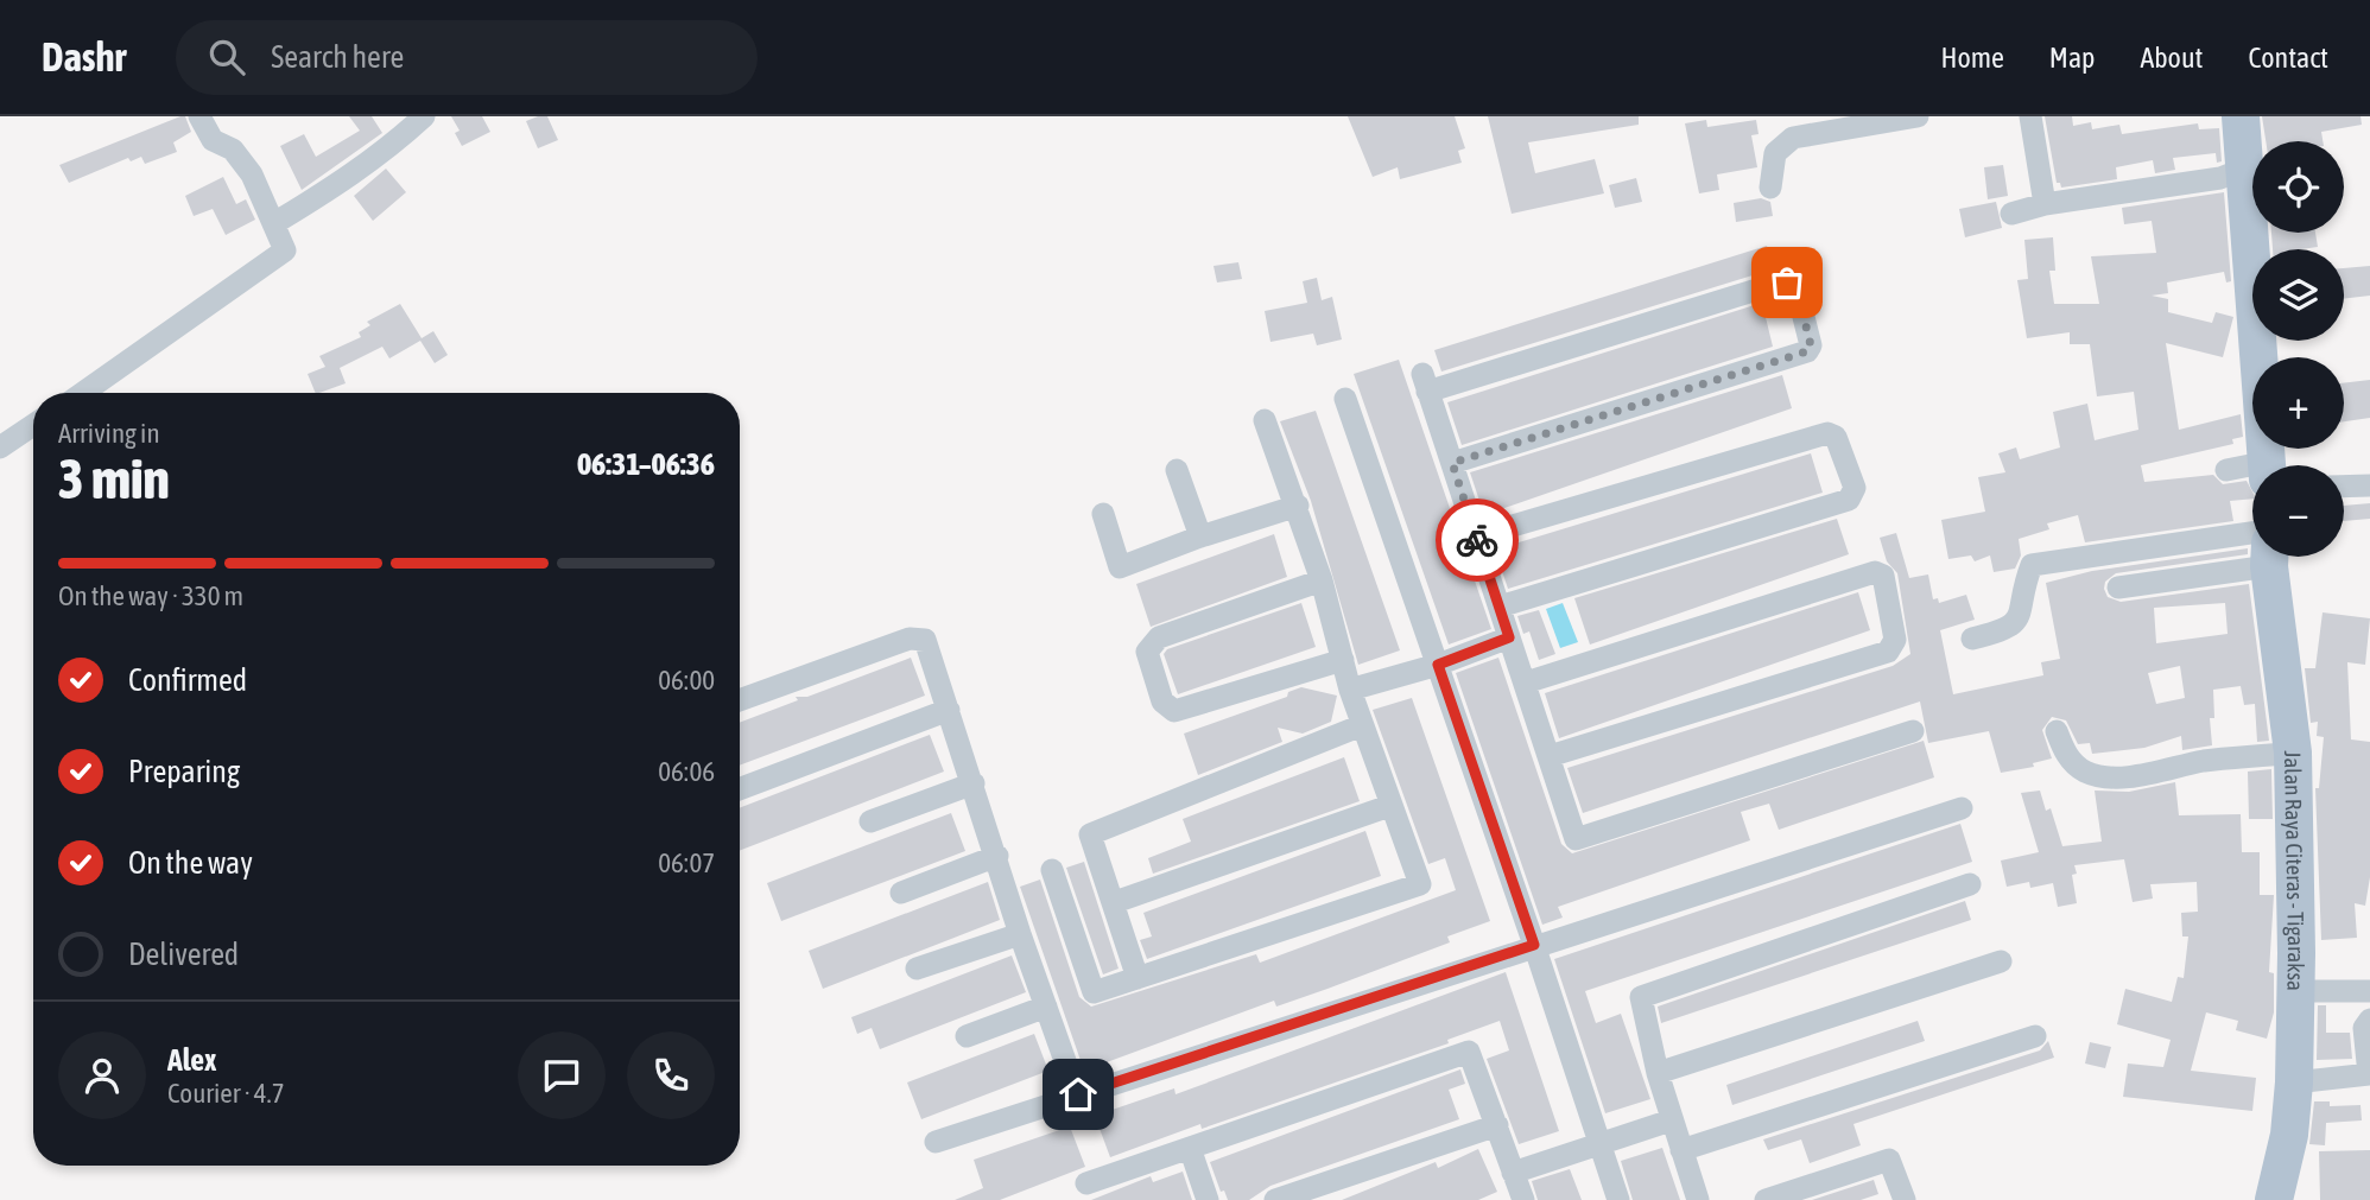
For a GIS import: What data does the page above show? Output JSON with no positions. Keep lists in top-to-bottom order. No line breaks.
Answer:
{"streets":{"main road":["Jalan Raya Citeras - Tigaraksa"]},"page":{"header":"Dashr","search":"Search here","nav":["Home","Map","About","Contact"],"map_buttons":["+","−"],"heading":["3 min","Arriving in","06:31–06:36"],"panel":["Alex","Courier · 4.7"],"bar":"On the way · 330 m","list":[["Confirmed","06:00"],["Preparing","06:06"],["On the way","06:07"],"Delivered"]}}
